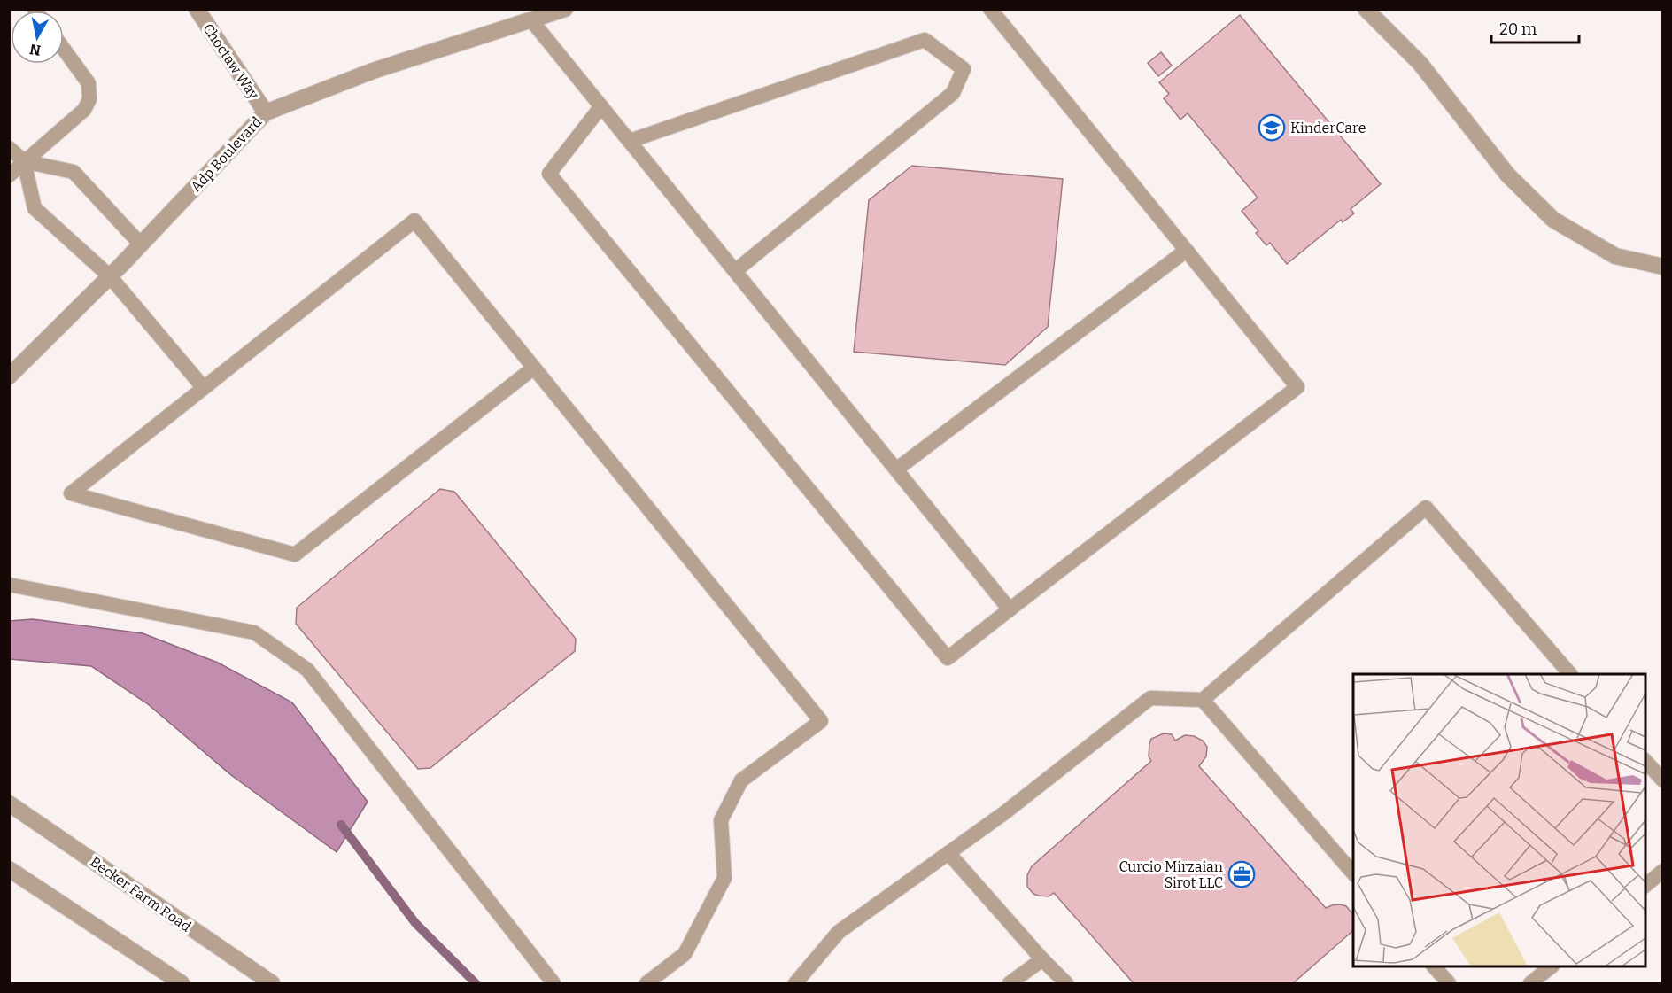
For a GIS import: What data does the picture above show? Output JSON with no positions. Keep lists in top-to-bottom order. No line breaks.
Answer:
{"streets":{"street":["Choctaw Way","Adp Boulevard","Becker Farm Road"]},"crossings":[["Choctaw Way","Adp Boulevard"]],"places":{"school or university":["KinderCare"],"office":["Curcio Mirzaian Sirot LLC"]},"scale_bar":"20 m","north":"bottom"}
